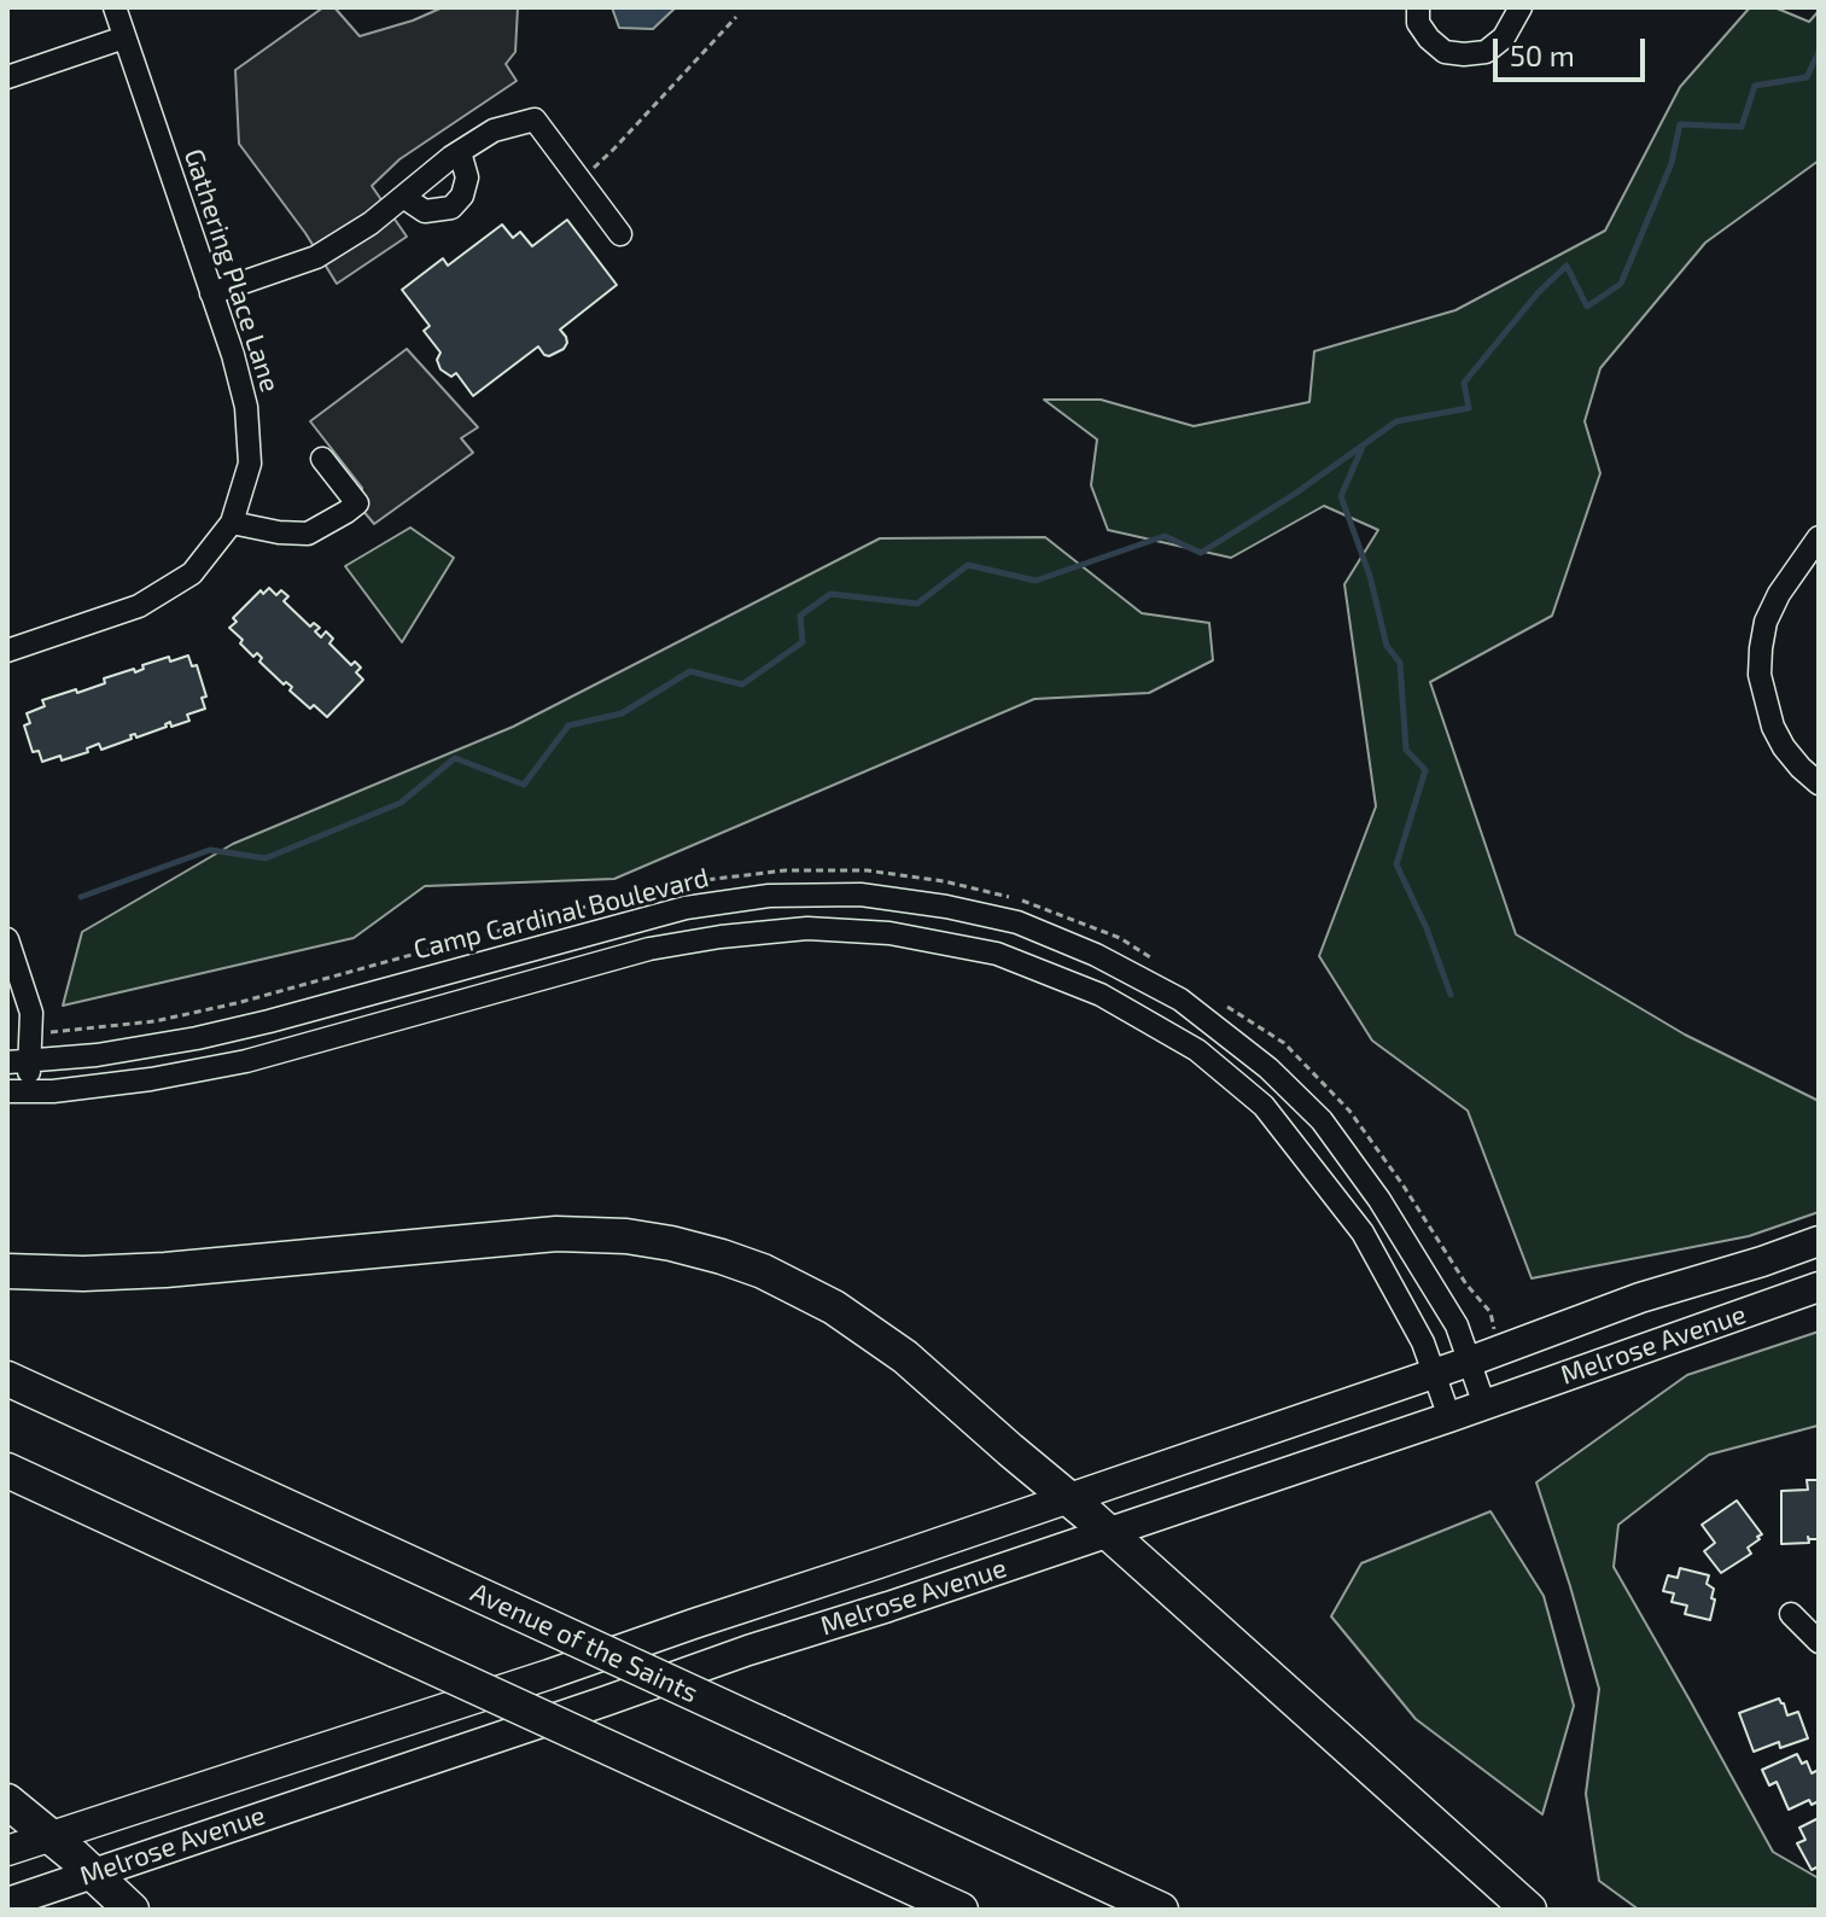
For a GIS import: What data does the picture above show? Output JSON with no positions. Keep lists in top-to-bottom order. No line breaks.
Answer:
{"streets":{"highway":["Avenue of the Saints"],"main road":["Melrose Avenue"],"street":["Gathering Place Lane","Camp Cardinal Boulevard"]},"crossings":[["Camp Cardinal Boulevard","Melrose Avenue"]],"scale_bar":"50 m"}
